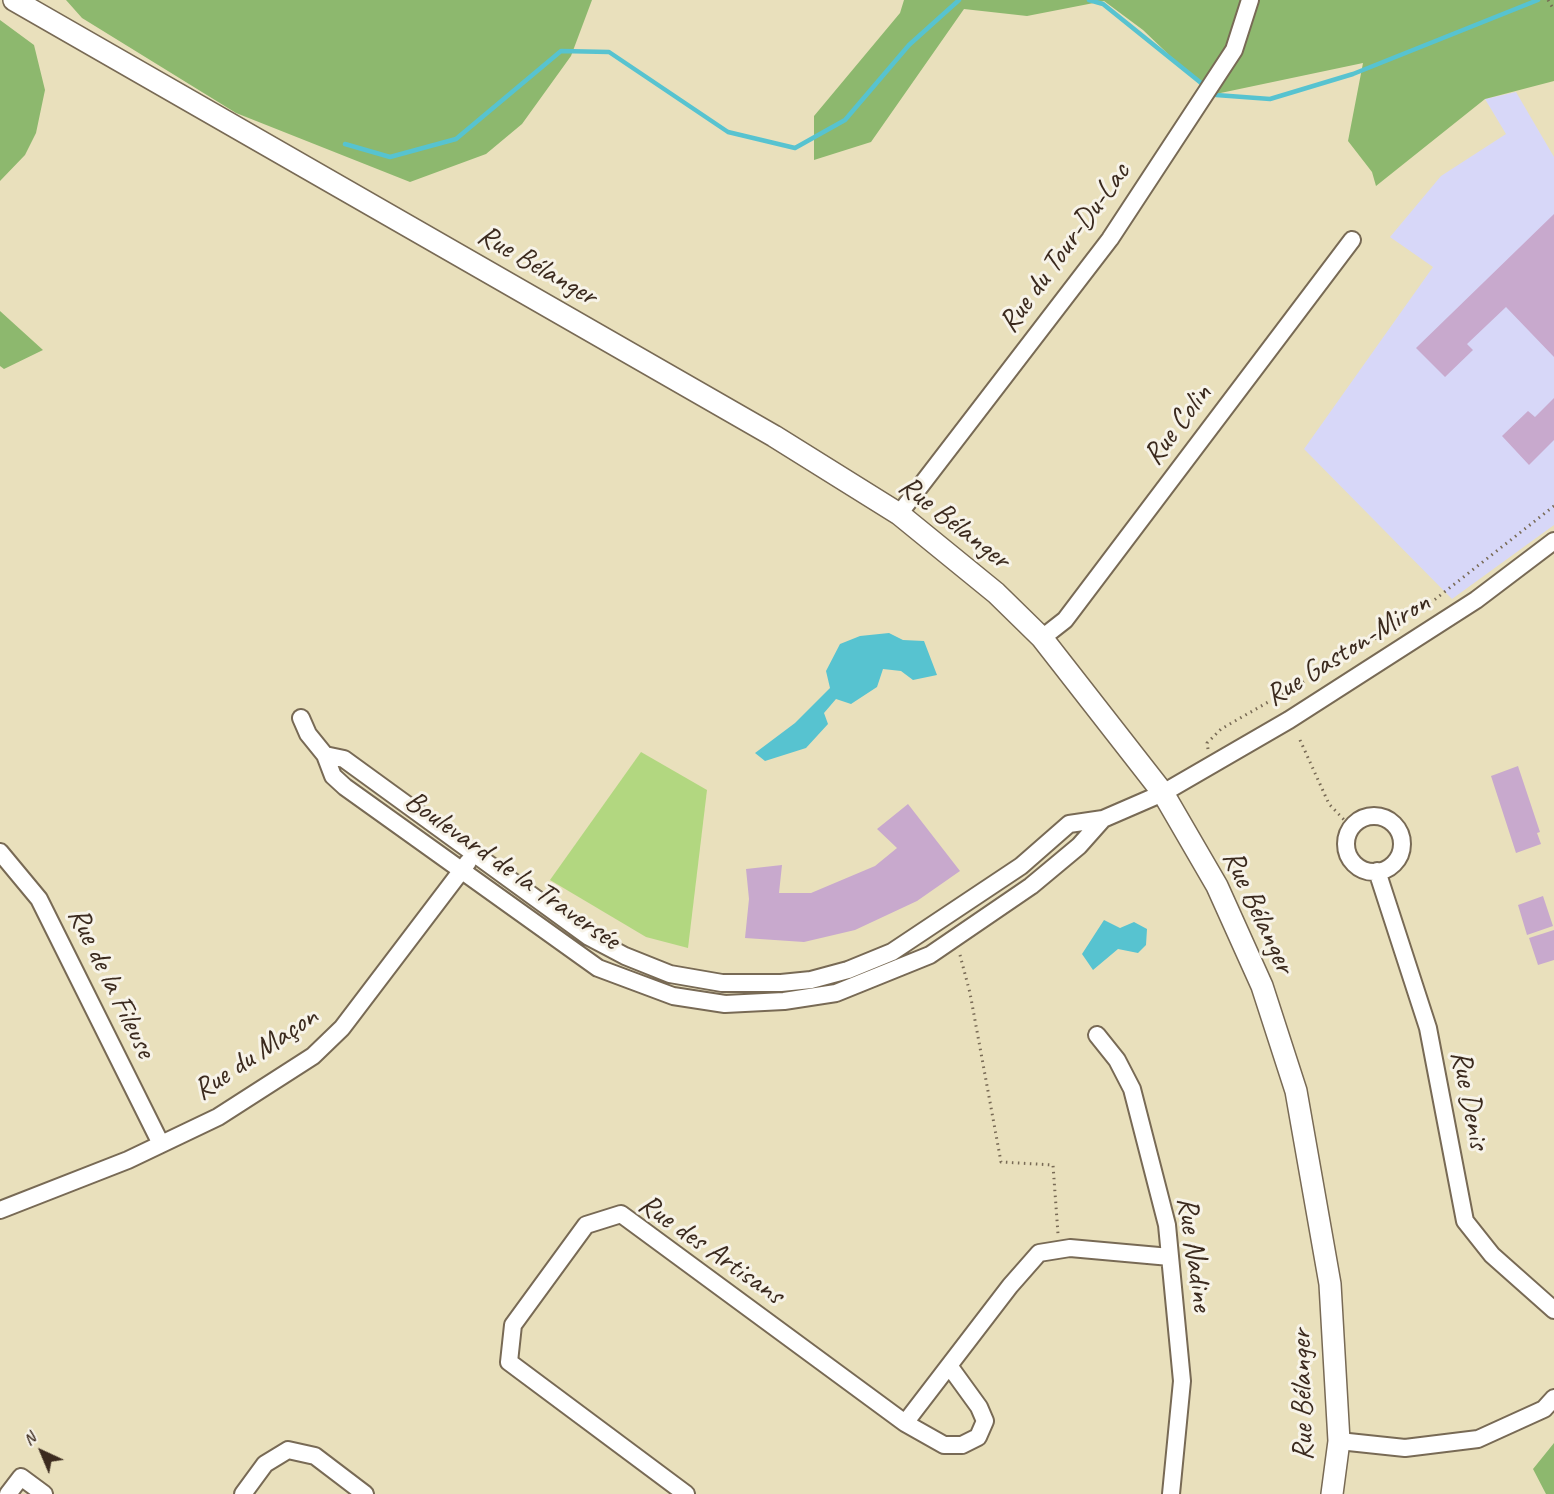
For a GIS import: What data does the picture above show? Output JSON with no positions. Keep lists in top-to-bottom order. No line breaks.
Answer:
{"streets":{"street":["Rue du Tour-Du-Lac","Rue Bélanger","Rue Colin","Rue Gaston-Miron","Boulevard de la Traversée","Rue de la Fileuse","Rue du Maçon","Rue Denis","Rue des Artisans","Rue Nadine"]},"crossings":[["Rue du Tour-Du-Lac","Rue Bélanger"],["Rue Bélanger","Rue Colin"],["Rue Bélanger","Rue Gaston-Miron"],["Rue Bélanger","Boulevard de la Traversée"],["Rue Gaston-Miron","Boulevard de la Traversée"],["Boulevard de la Traversée","Rue du Maçon"],["Rue de la Fileuse","Rue du Maçon"]],"north":"top left"}
